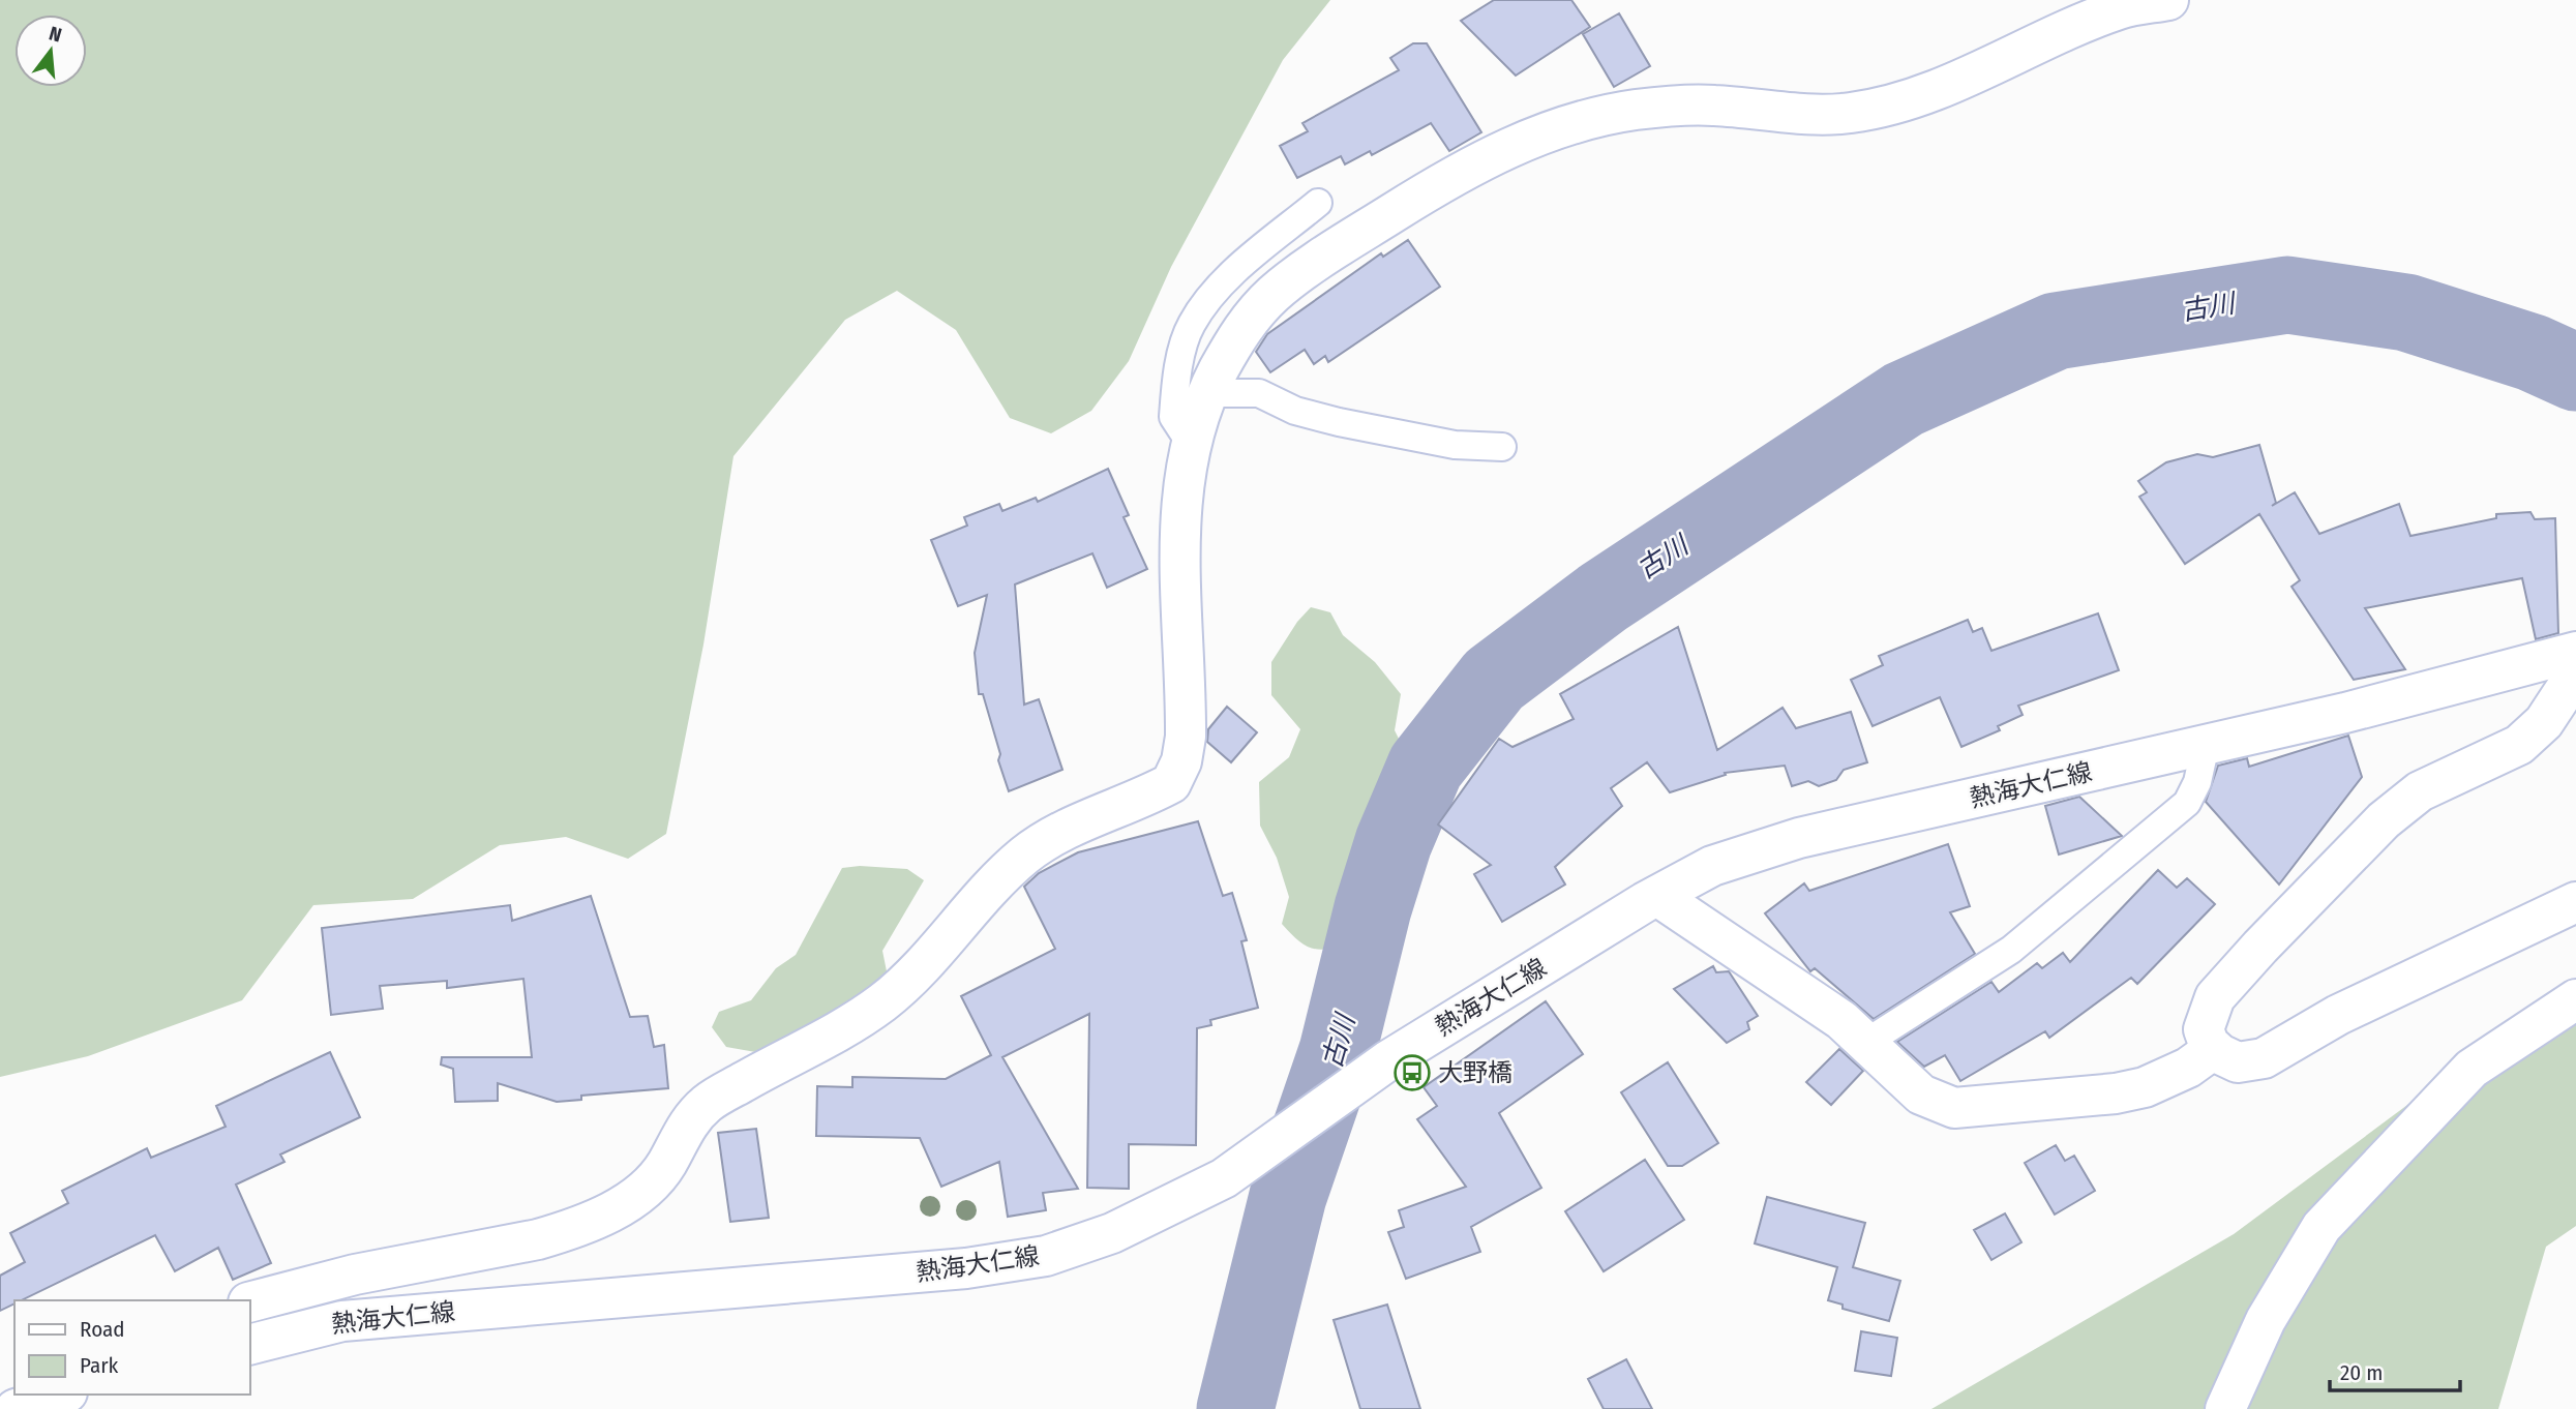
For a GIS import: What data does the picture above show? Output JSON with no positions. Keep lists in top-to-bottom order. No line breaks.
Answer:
{"streets":{"street":["熱海大仁線"]},"water":["古川"],"places":{"bus stop":["大野橋"]},"legend":["Road","Park"],"scale_bar":"20 m","north":"top"}
